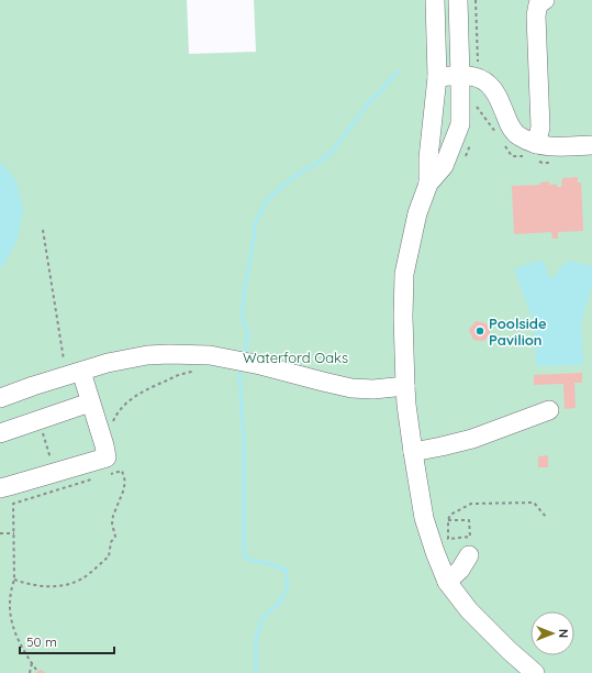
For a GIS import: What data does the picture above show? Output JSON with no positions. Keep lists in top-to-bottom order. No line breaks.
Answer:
{"parks":["Waterford Oaks"],"places":["Poolside Pavilion"],"scale_bar":"50 m","north":"right"}
